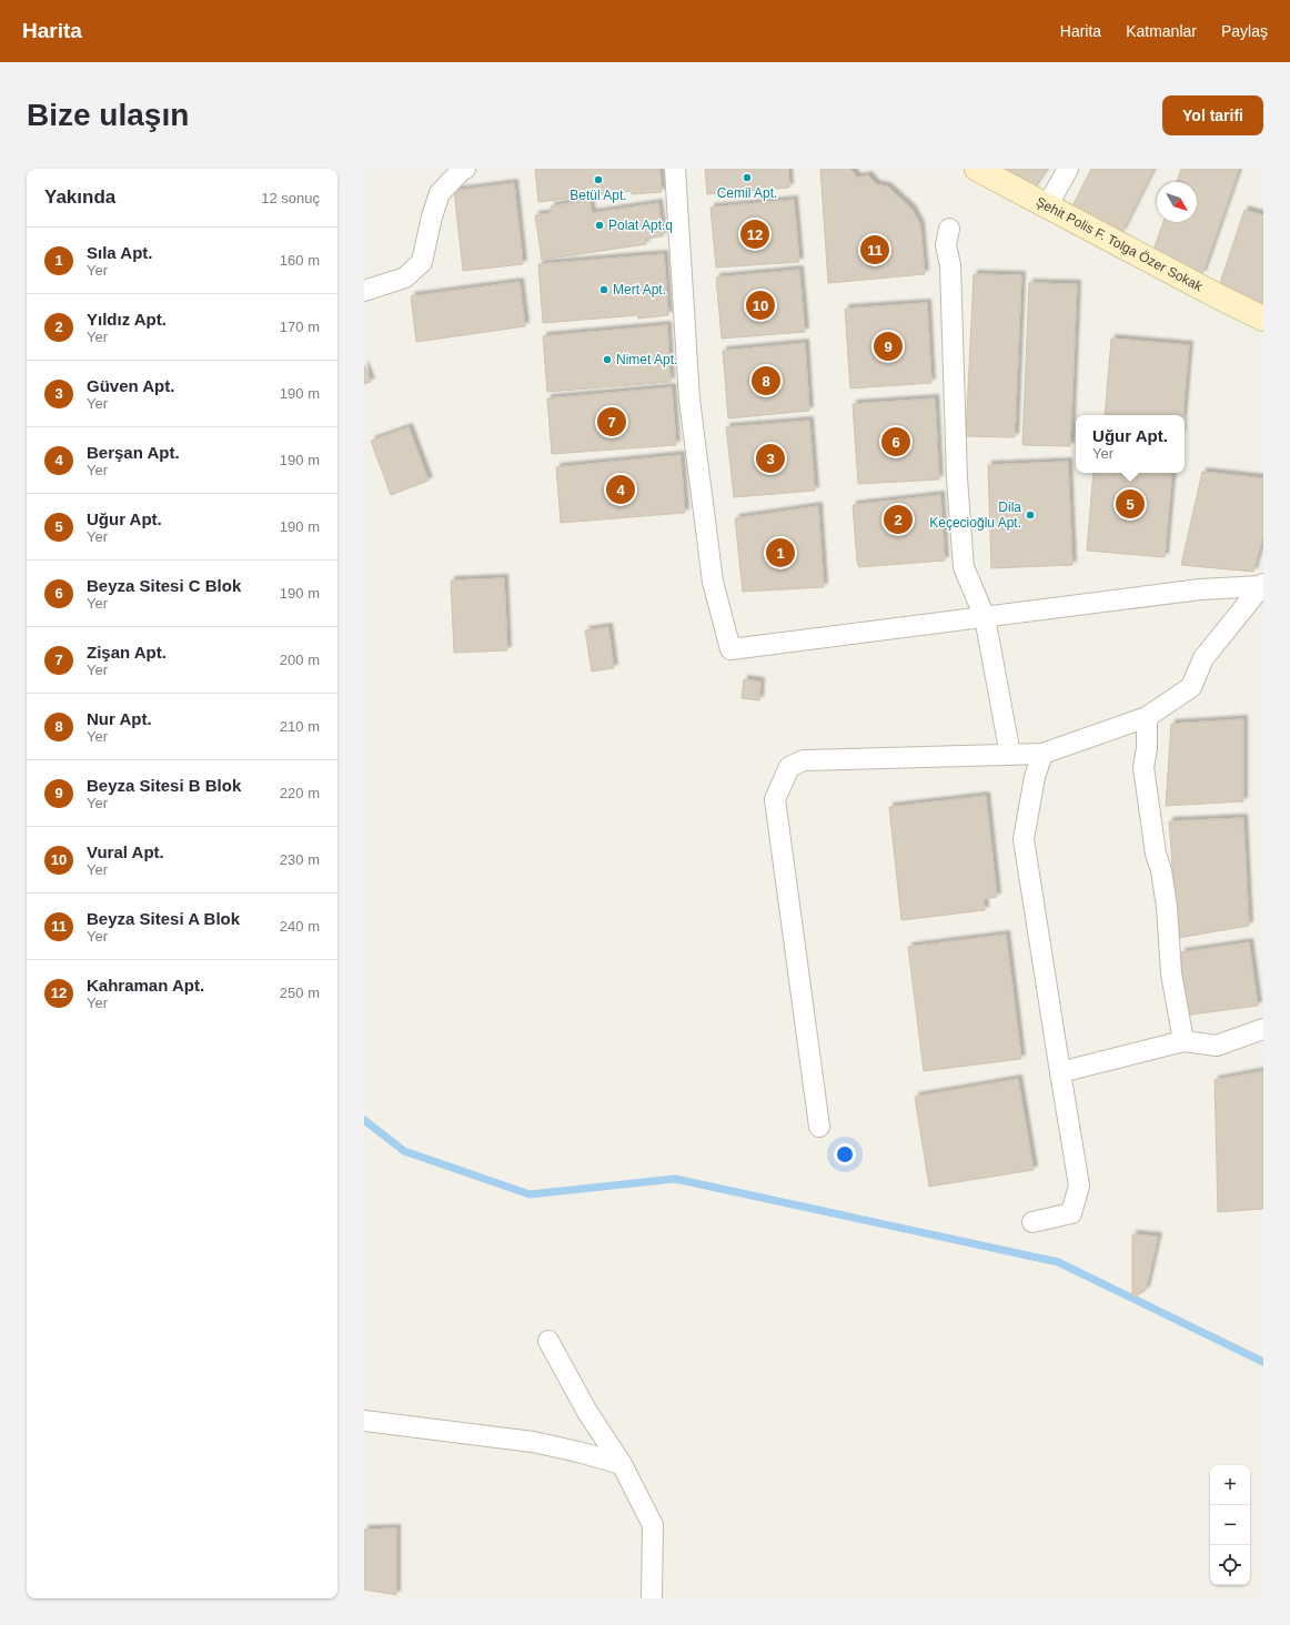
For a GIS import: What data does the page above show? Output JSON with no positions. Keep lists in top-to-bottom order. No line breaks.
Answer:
{"streets":{"street":["Şehit Polis F. Tolga Özer Sokak"]},"places":["Cemil Apt.","Betül Apt.","Polat Apt.q","Mert Apt.","Nimet Apt.","Dila Keçecioğlu Apt."],"north":"bottom right","page":{"header":"Harita","nav":["Harita","Katmanlar","Paylaş"],"buttons":"Yol tarifi","title":"Bize ulaşın","heading":["Yakında","12 sonuç"],"pins":["12","11","10","9","8","7","6","3","4","5","2","1"],"list":[{"mark":"1","name":"Sıla Apt.","note":"Yer","value":"160 m"},{"mark":"2","name":"Yıldız Apt.","note":"Yer","value":"170 m"},{"mark":"3","name":"Güven Apt.","note":"Yer","value":"190 m"},{"mark":"4","name":"Berşan Apt.","note":"Yer","value":"190 m"},{"mark":"5","name":"Uğur Apt.","note":"Yer","value":"190 m"},{"mark":"6","name":"Beyza Sitesi C Blok","note":"Yer","value":"190 m"},{"mark":"7","name":"Zişan Apt.","note":"Yer","value":"200 m"},{"mark":"8","name":"Nur Apt.","note":"Yer","value":"210 m"},{"mark":"9","name":"Beyza Sitesi B Blok","note":"Yer","value":"220 m"},{"mark":"10","name":"Vural Apt.","note":"Yer","value":"230 m"},{"mark":"11","name":"Beyza Sitesi A Blok","note":"Yer","value":"240 m"},{"mark":"12","name":"Kahraman Apt.","note":"Yer","value":"250 m"}],"popup":["Uğur Apt.","Yer"],"map_buttons":["+","−"]}}
